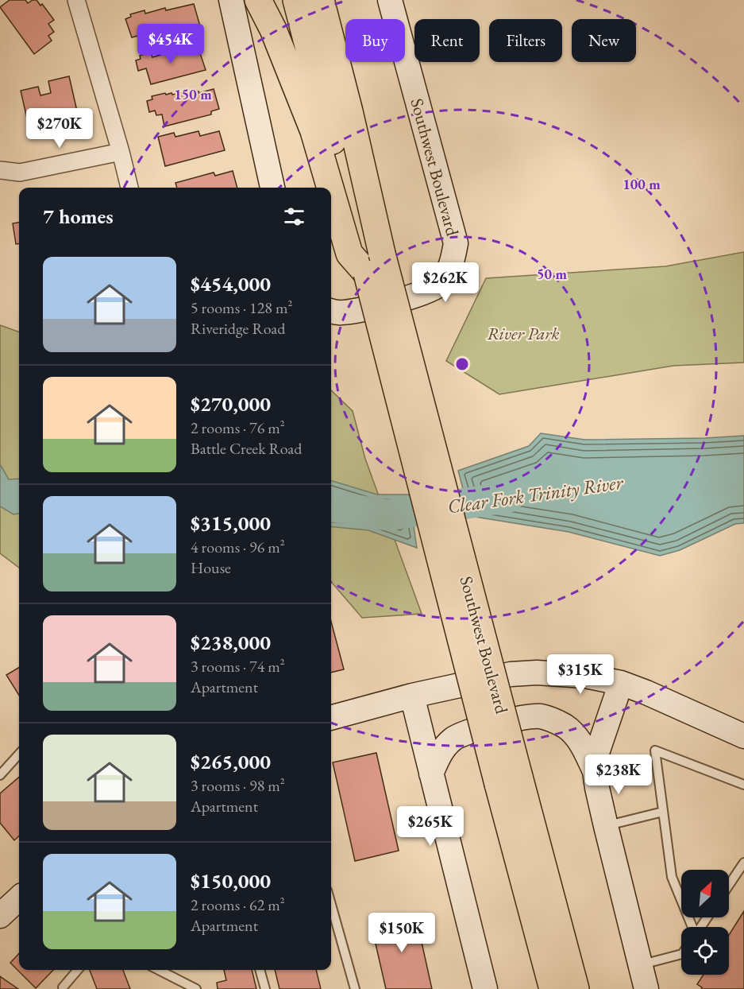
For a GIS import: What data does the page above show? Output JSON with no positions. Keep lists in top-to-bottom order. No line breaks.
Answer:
{"streets":{"highway":["Southwest Boulevard"]},"water":["Clear Fork Trinity River"],"parks":["River Park"],"north":"top right","page":{"chip":["Buy","Rent","Filters","New"],"price":["$454K","$270K","$262K","$315K","$238K","$265K","$150K"],"heading":"7 homes","list":[{"name":"$454,000","note":"5 rooms · 128 m² · Riveridge Road"},{"name":"$270,000","note":"2 rooms · 76 m² · Battle Creek Road"},{"name":"$315,000","note":"4 rooms · 96 m² · House"},{"name":"$238,000","note":"3 rooms · 74 m² · Apartment"},{"name":"$265,000","note":"3 rooms · 98 m² · Apartment"},{"name":"$150,000","note":"2 rooms · 62 m² · Apartment"}]},"rings":["150 m","100 m","50 m"]}
